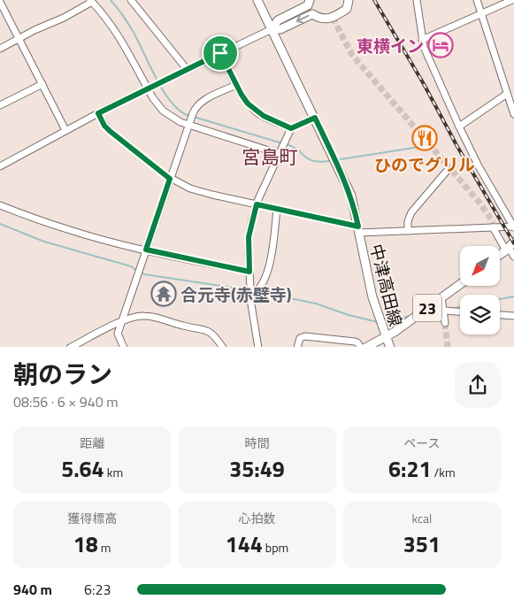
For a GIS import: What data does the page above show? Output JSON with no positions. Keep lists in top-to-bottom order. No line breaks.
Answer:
{"streets":{"main road":["中津高田線","23"]},"districts":["宮島町"],"places":{"hotel":["東横イン"],"restaurant":["ひのでグリル"],"temple":["合元寺(赤壁寺)"]},"north":"bottom left","page":{"heading":["朝のラン","08:56 · 6 × 940 m"],"stats":[["距離","5.64 km"],["時間","35:49"],["ペース","6:21 /km"],["獲得標高","18 m"],["心拍数","144 bpm"],["kcal","351"]],"list":[{"name":"940 m","note":"6:23"}]}}
